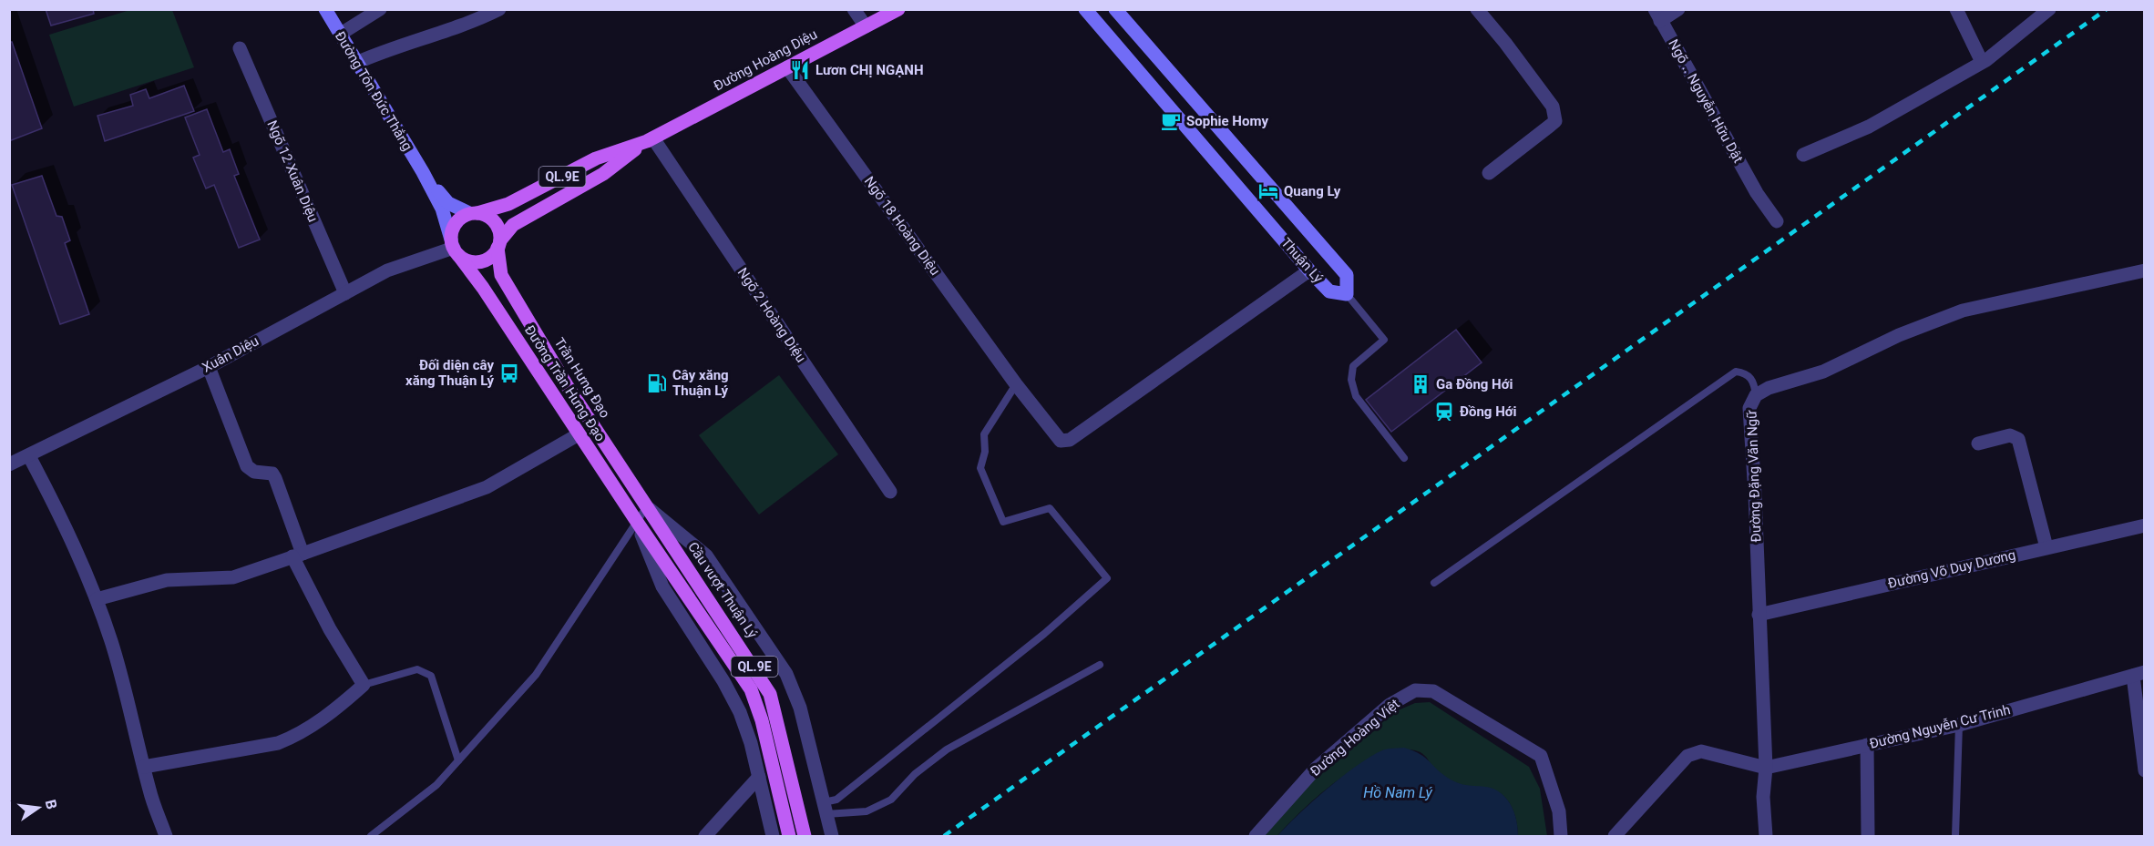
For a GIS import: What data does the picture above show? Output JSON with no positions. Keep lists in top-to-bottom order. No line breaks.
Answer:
{"streets":{"main road":["Đường Hoàng Diệu","QL.9E","Trần Hưng Đạo","Đường Trần Hưng Đạo","Cầu vượt Thuận Lý"],"street":["Đường Tôn Đức Thắng","Ngõ .. Nguyễn Hữu Dật","Ngõ 12 Xuân Diệu","Ngõ 18 Hoàng Diệu","Thuận Lý","Ngõ 2 Hoàng Diệu","Xuân Diệu","Đường Đặng Văn Ngữ","Đường Võ Duy Dương","Đường Nguyễn Cư Trinh","Đường Hoàng Việt"]},"crossings":[["Đường Hoàng Diệu","Ngõ 18 Hoàng Diệu"],["Đường Hoàng Diệu","Ngõ 2 Hoàng Diệu"],["Đường Hoàng Diệu","Xuân Diệu"],["Đường Hoàng Diệu","Trần Hưng Đạo"],["Đường Hoàng Diệu","Đường Trần Hưng Đạo"],["Ngõ 12 Xuân Diệu","Xuân Diệu"],["QL.9E","Đường Trần Hưng Đạo"],["Ngõ 18 Hoàng Diệu","Thuận Lý"],["Xuân Diệu","Trần Hưng Đạo"],["Xuân Diệu","Đường Trần Hưng Đạo"],["Trần Hưng Đạo","Đường Trần Hưng Đạo"],["Trần Hưng Đạo","Cầu vượt Thuận Lý"],["Đường Đặng Văn Ngữ","Đường Võ Duy Dương"],["Đường Đặng Văn Ngữ","Đường Nguyễn Cư Trinh"]],"water":["Hồ Nam Lý"],"places":{"restaurant":["Lươn CHỊ NGẠNH"],"cafe":["Sophie Homy"],"hotel":["Quang Ly"],"bus stop":["Đối diện cây xăng Thuận Lý"],"fuel station":["Cây xăng Thuận Lý"],"building":["Ga Đồng Hới"],"station":["Đồng Hới"]},"north":"right"}
